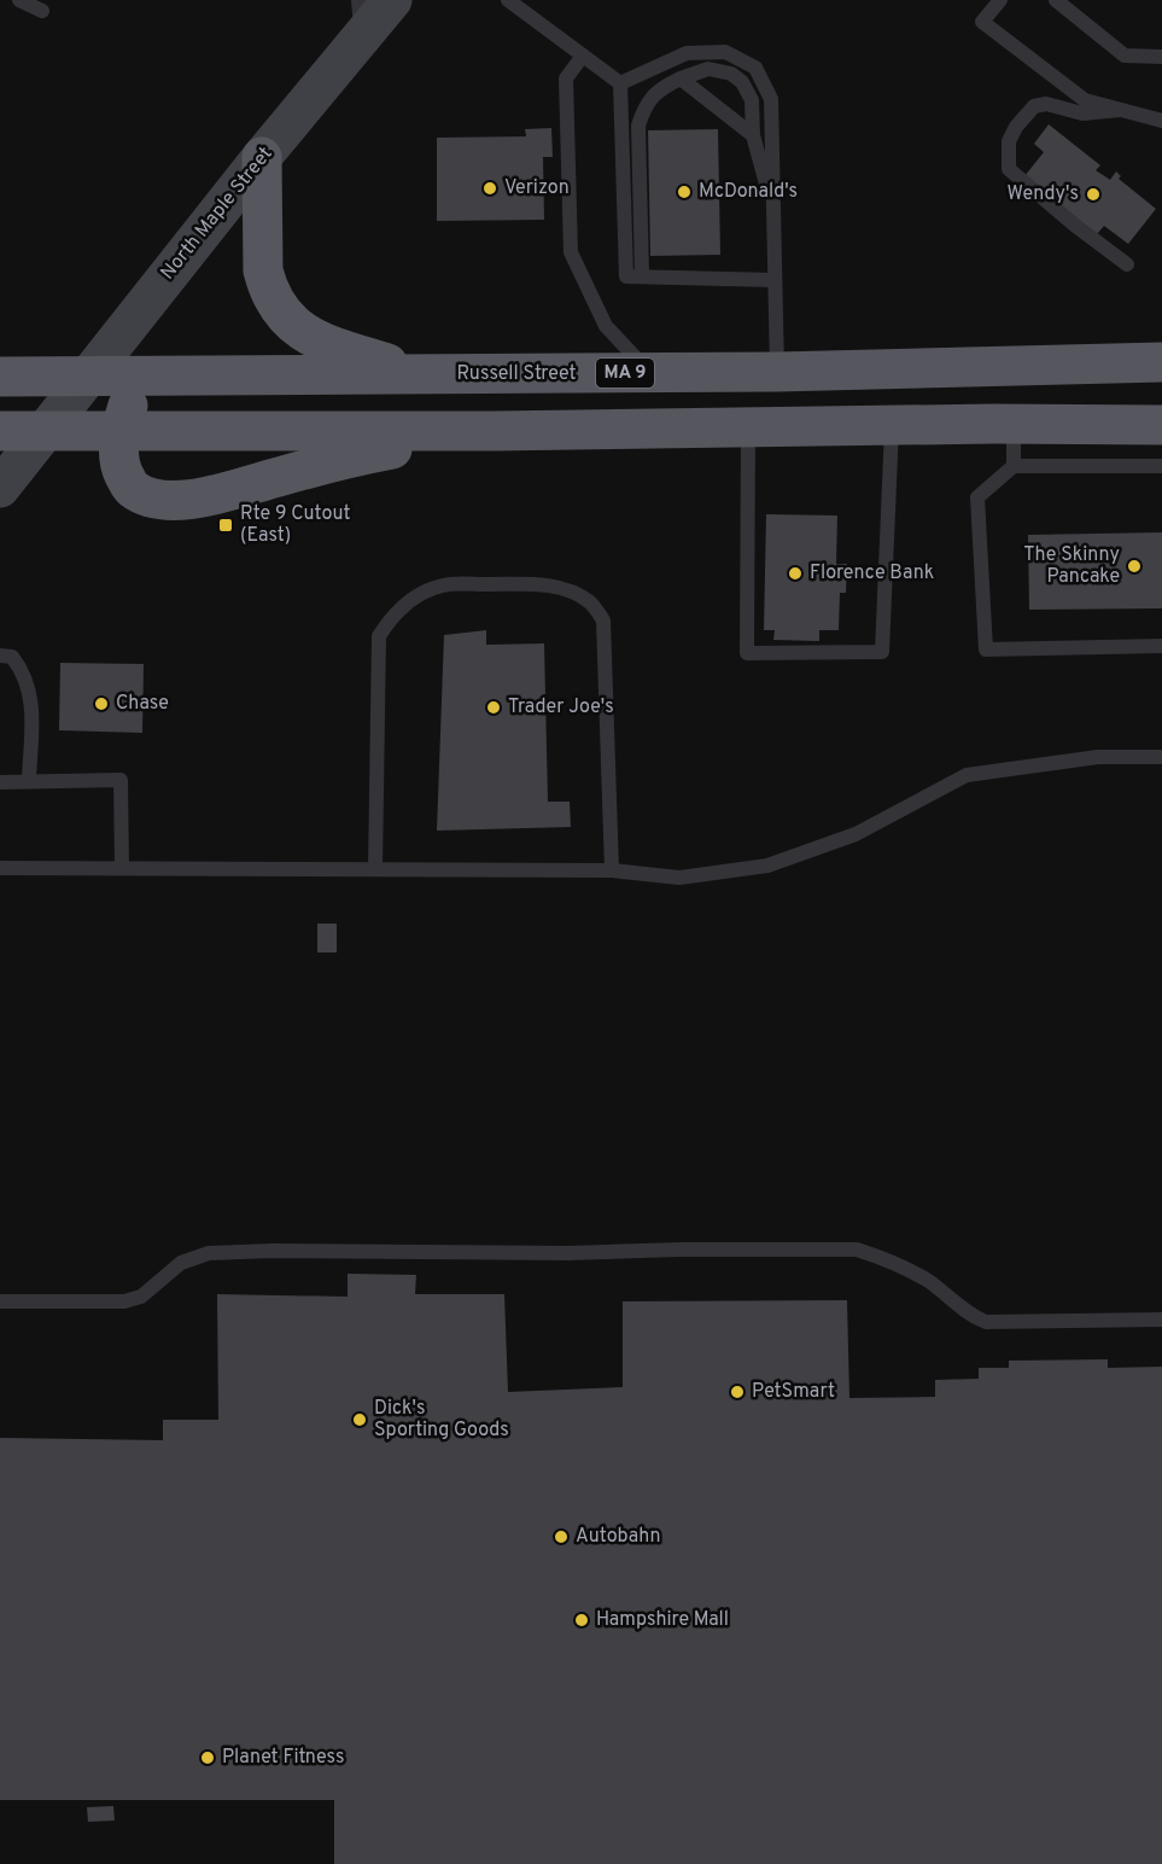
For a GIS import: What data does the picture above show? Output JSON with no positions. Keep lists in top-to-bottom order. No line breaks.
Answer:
{"streets":{"highway":["MA 9","Russell Street"],"main road":["North Maple Street"]},"crossings":[["North Maple Street","Russell Street"]],"places":{"other":["Verizon","McDonald's","Wendy's","The Skinny Pancake","Florence Bank","Chase","Trader Joe's","PetSmart","Dick's Sporting Goods","Autobahn","Hampshire Mall","Planet Fitness"],"transit":["Rte 9 Cutout (East)"]}}
